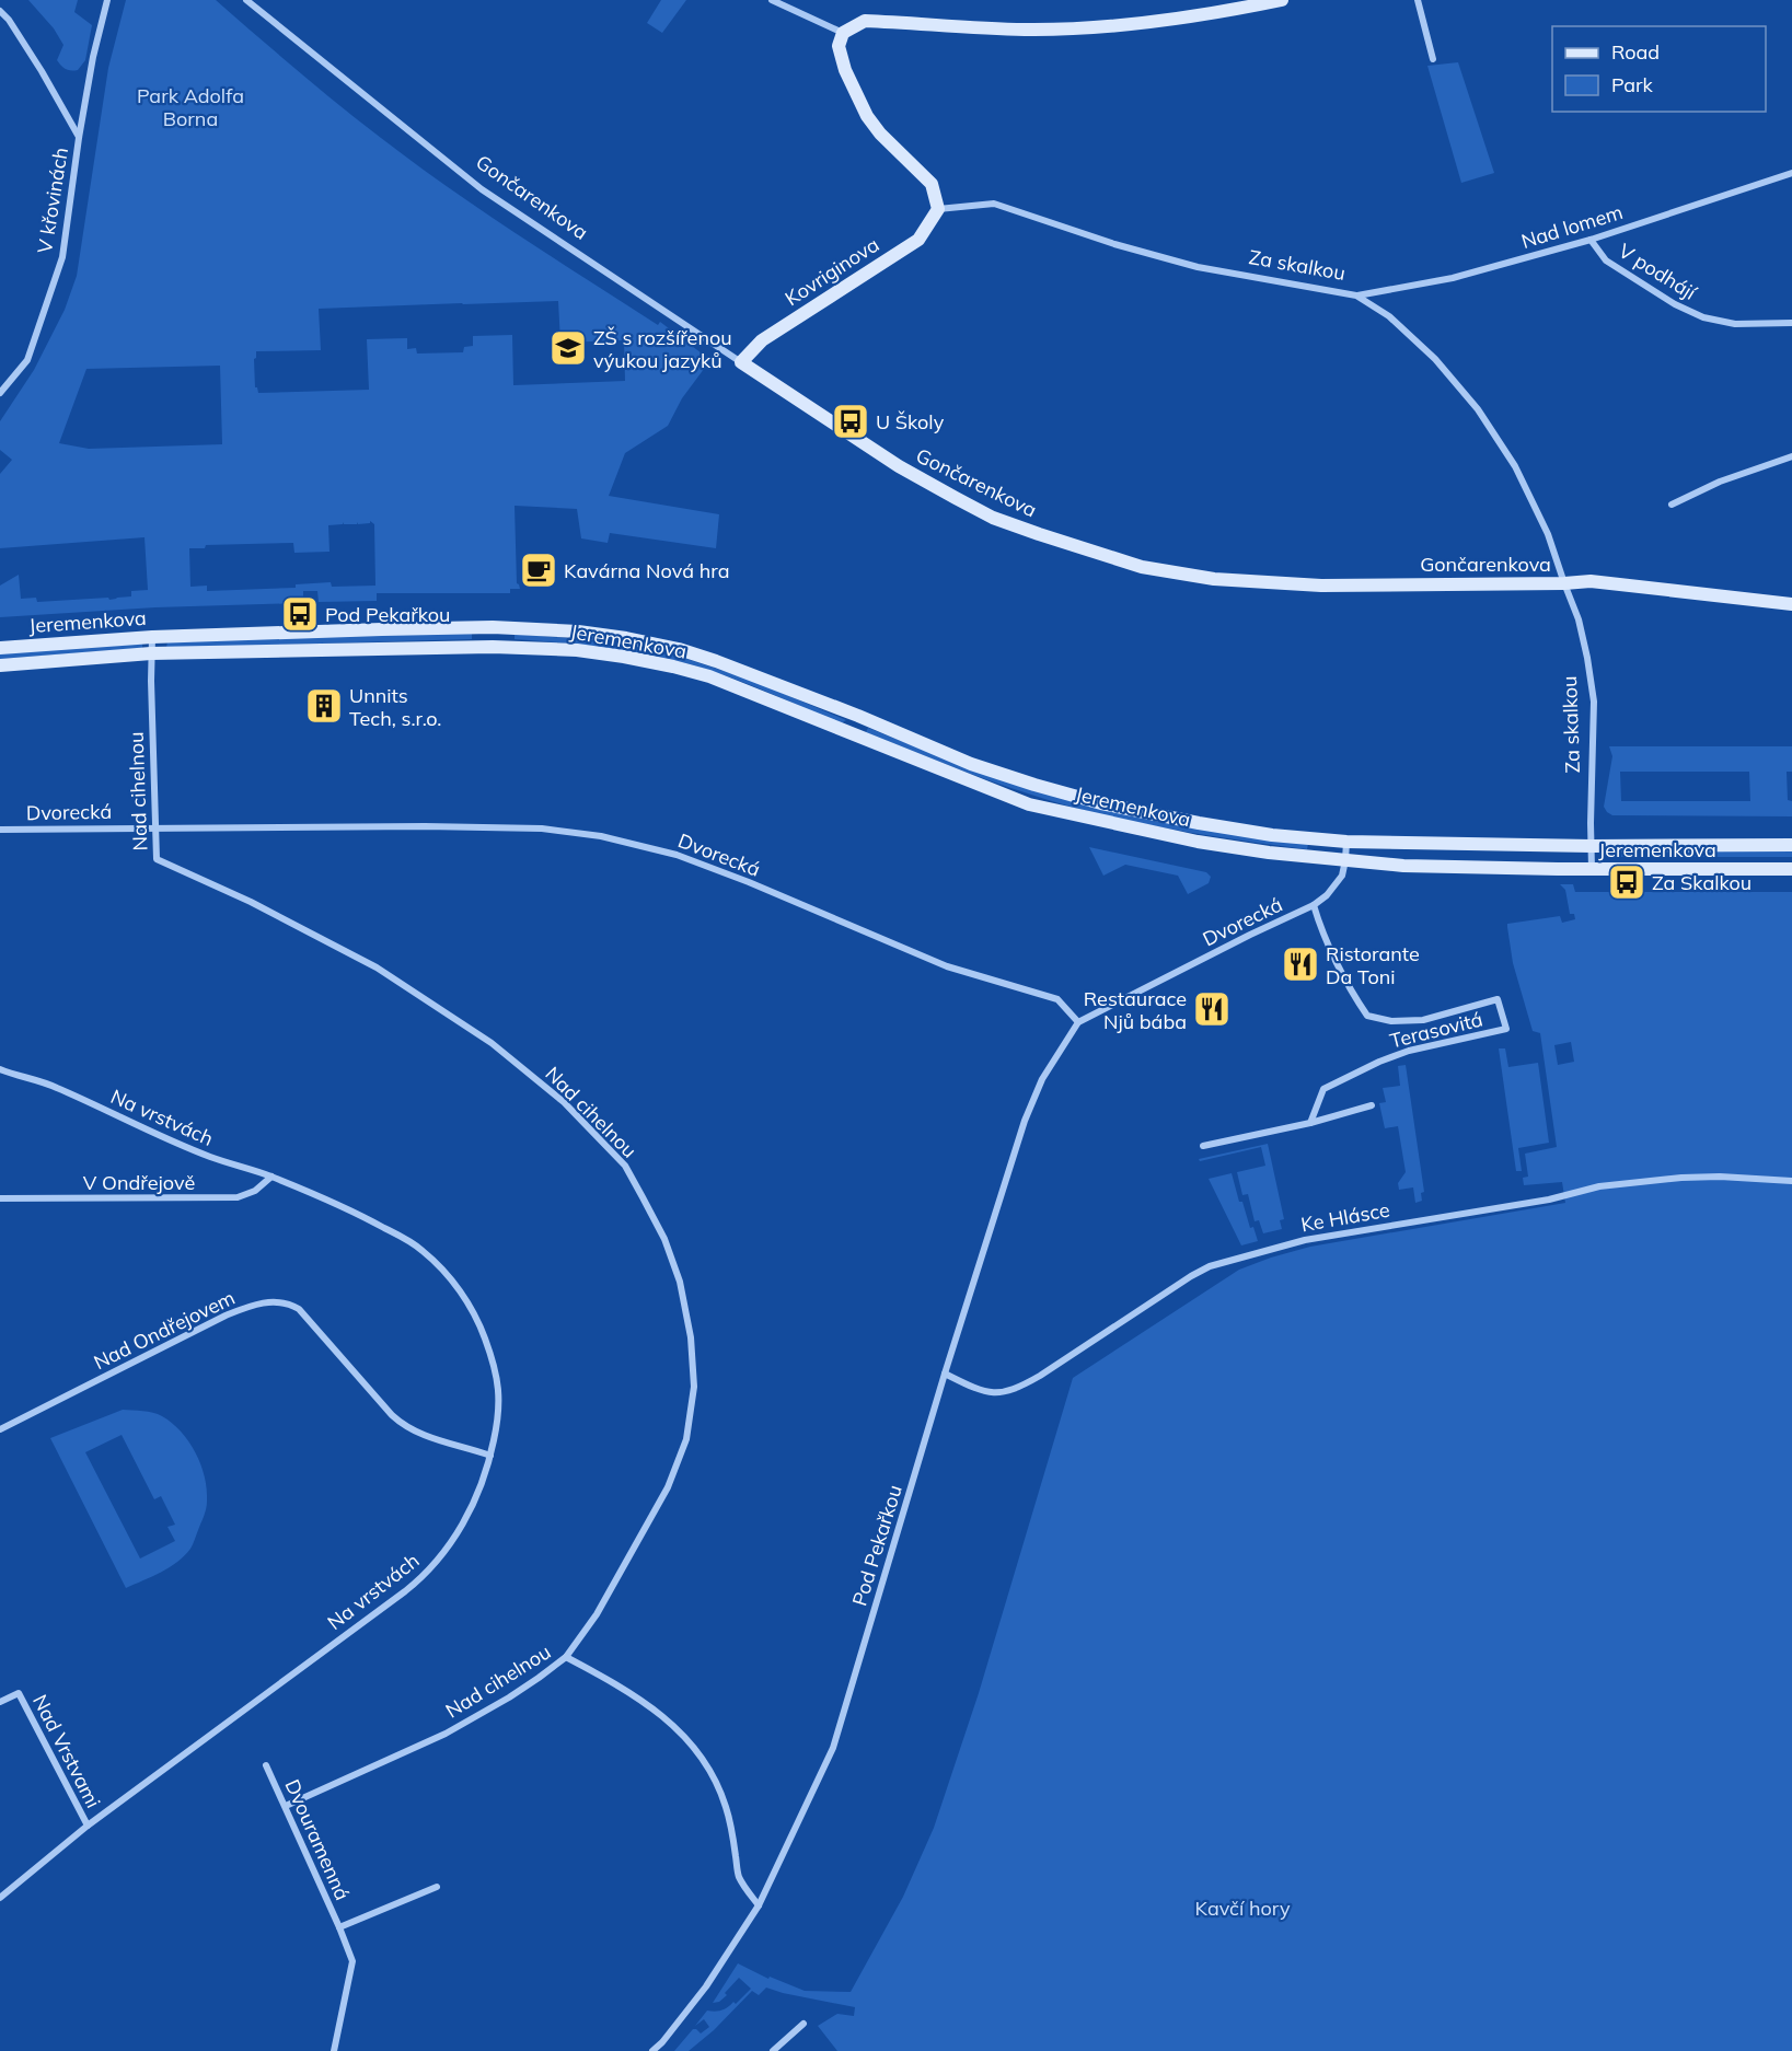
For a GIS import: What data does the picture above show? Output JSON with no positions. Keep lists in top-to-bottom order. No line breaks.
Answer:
{"streets":{"street":["Gončarenkova","V křovinách","Nad lomem","Za skalkou","Kovriginova","V podhájí","Jeremenkova","Nad cihelnou","Dvorecká","Terasovitá","Na vrstvách","V Ondřejově","Ke Hlásce","Nad Ondřejovem","Pod Pekařkou","Nad Vrstvami","Dvouramenná"]},"crossings":[["Gončarenkova","Za skalkou"],["Gončarenkova","Kovriginova"],["Nad lomem","Za skalkou"],["Nad lomem","V podhájí"],["Za skalkou","Kovriginova"],["Za skalkou","Jeremenkova"],["Jeremenkova","Nad cihelnou"],["Jeremenkova","Dvorecká"],["Nad cihelnou","Dvorecká"],["Nad cihelnou","Dvouramenná"],["Dvorecká","Terasovitá"],["Dvorecká","Pod Pekařkou"],["Na vrstvách","V Ondřejově"],["Na vrstvách","Nad Ondřejovem"],["Na vrstvách","Nad Vrstvami"],["Ke Hlásce","Pod Pekařkou"]],"parks":["Park Adolfa Borna","Kavčí hory"],"places":{"school or university":["ZŠ s rozšířenou výukou jazyků"],"bus stop":["U Školy","Pod Pekařkou","Za Skalkou"],"cafe":["Kavárna Nová hra"],"building":["Unnits Tech, s.r.o."],"restaurant":["Ristorante Da Toni","Restaurace Njů bába"]},"legend":["Road","Park"]}
